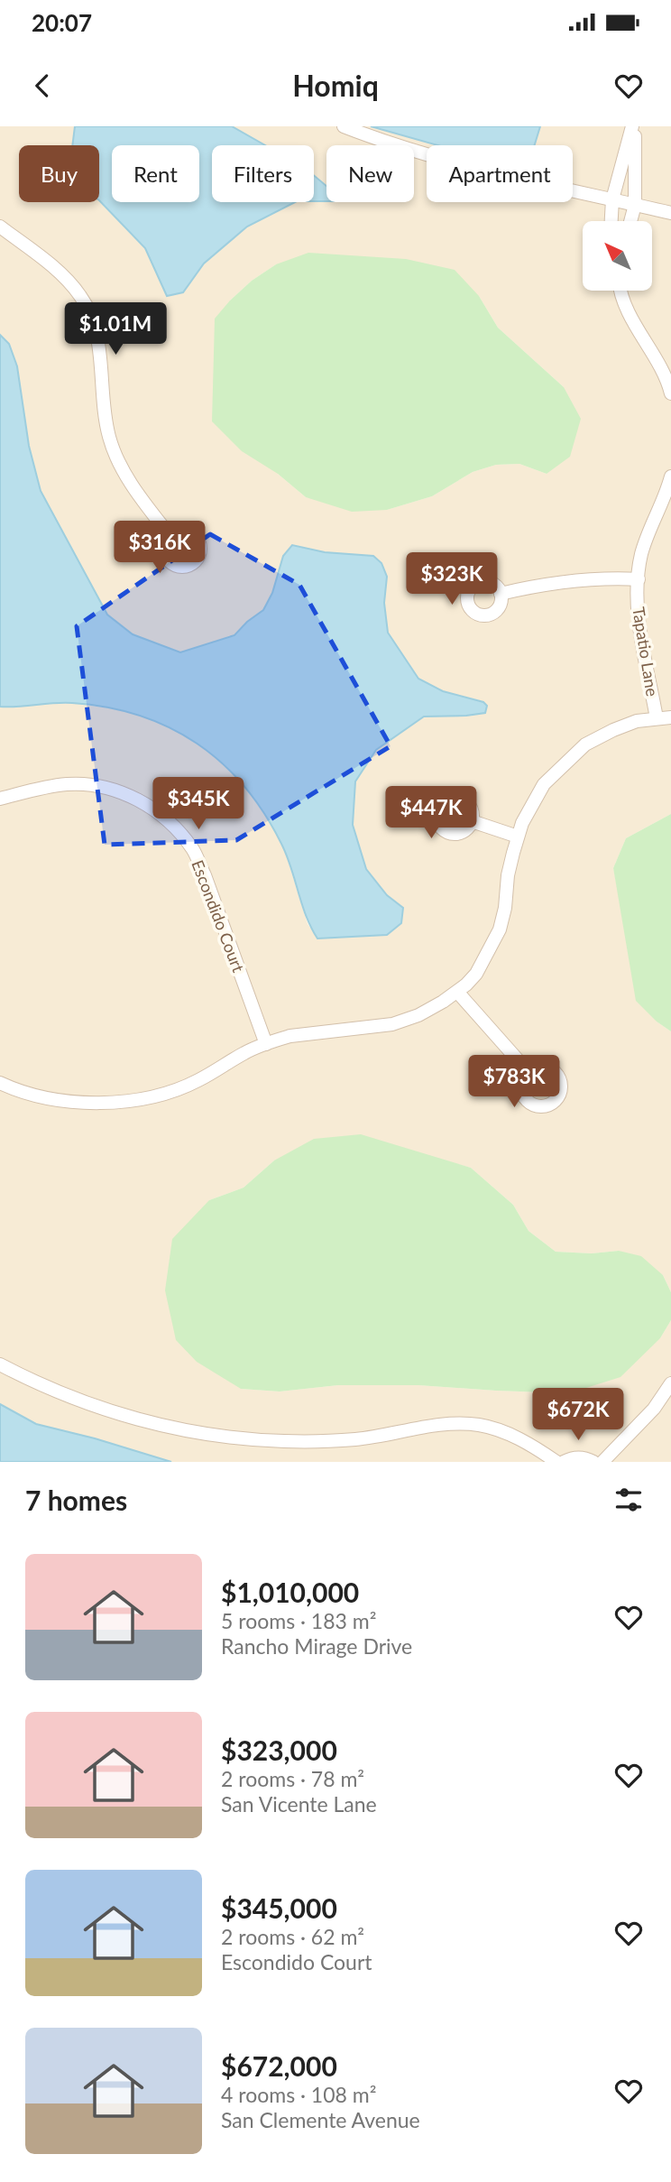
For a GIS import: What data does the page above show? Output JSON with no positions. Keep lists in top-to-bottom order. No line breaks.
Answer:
{"streets":{"street":["Tapatio Lane","Escondido Court"]},"north":"top left","page":{"status":"20:07","header":"Homiq","chip":["Buy","Rent","Filters","New","Apartment"],"price":["$1.01M","$316K","$323K","$345K","$447K","$783K","$672K"],"heading":"7 homes","list":[{"name":"$1,010,000","note":"5 rooms · 183 m² · Rancho Mirage Drive"},{"name":"$323,000","note":"2 rooms · 78 m² · San Vicente Lane"},{"name":"$345,000","note":"2 rooms · 62 m² · Escondido Court"},{"name":"$672,000","note":"4 rooms · 108 m² · San Clemente Avenue"}]}}
